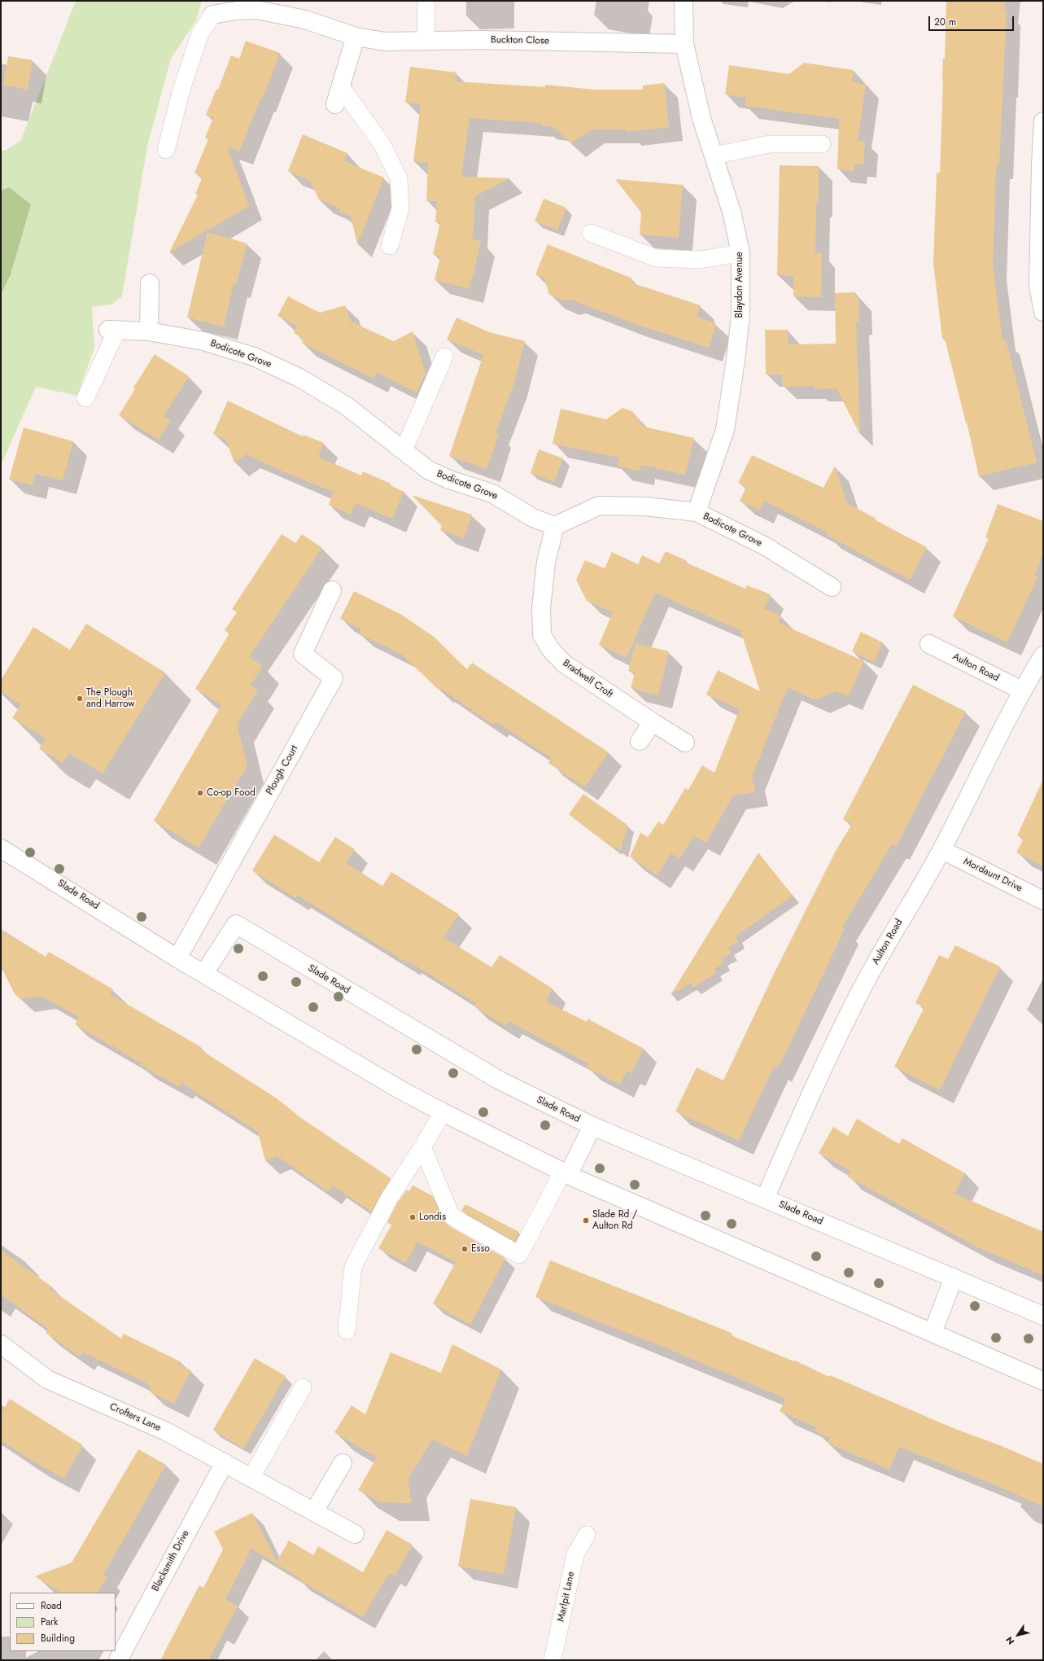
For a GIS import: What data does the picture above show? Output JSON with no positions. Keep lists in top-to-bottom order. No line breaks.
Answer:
{"streets":{"street":["Buckton Close","Blaydon Avenue","Bodicote Grove","Aulton Road","Bradwell Croft","Plough Court","Mordaunt Drive","Slade Road","Crofters Lane","Blacksmith Drive"],"lane":["Marlpit Lane"]},"crossings":[["Buckton Close","Blaydon Avenue"],["Blaydon Avenue","Bodicote Grove"],["Bodicote Grove","Bradwell Croft"],["Aulton Road","Mordaunt Drive"],["Aulton Road","Slade Road"],["Plough Court","Slade Road"],["Crofters Lane","Blacksmith Drive"]],"places":["The Plough and Harrow","Co-op Food","Londis","Slade Rd / Aulton Rd","Esso"],"legend":["Road","Park","Building"],"scale_bar":"20 m","north":"bottom left"}
